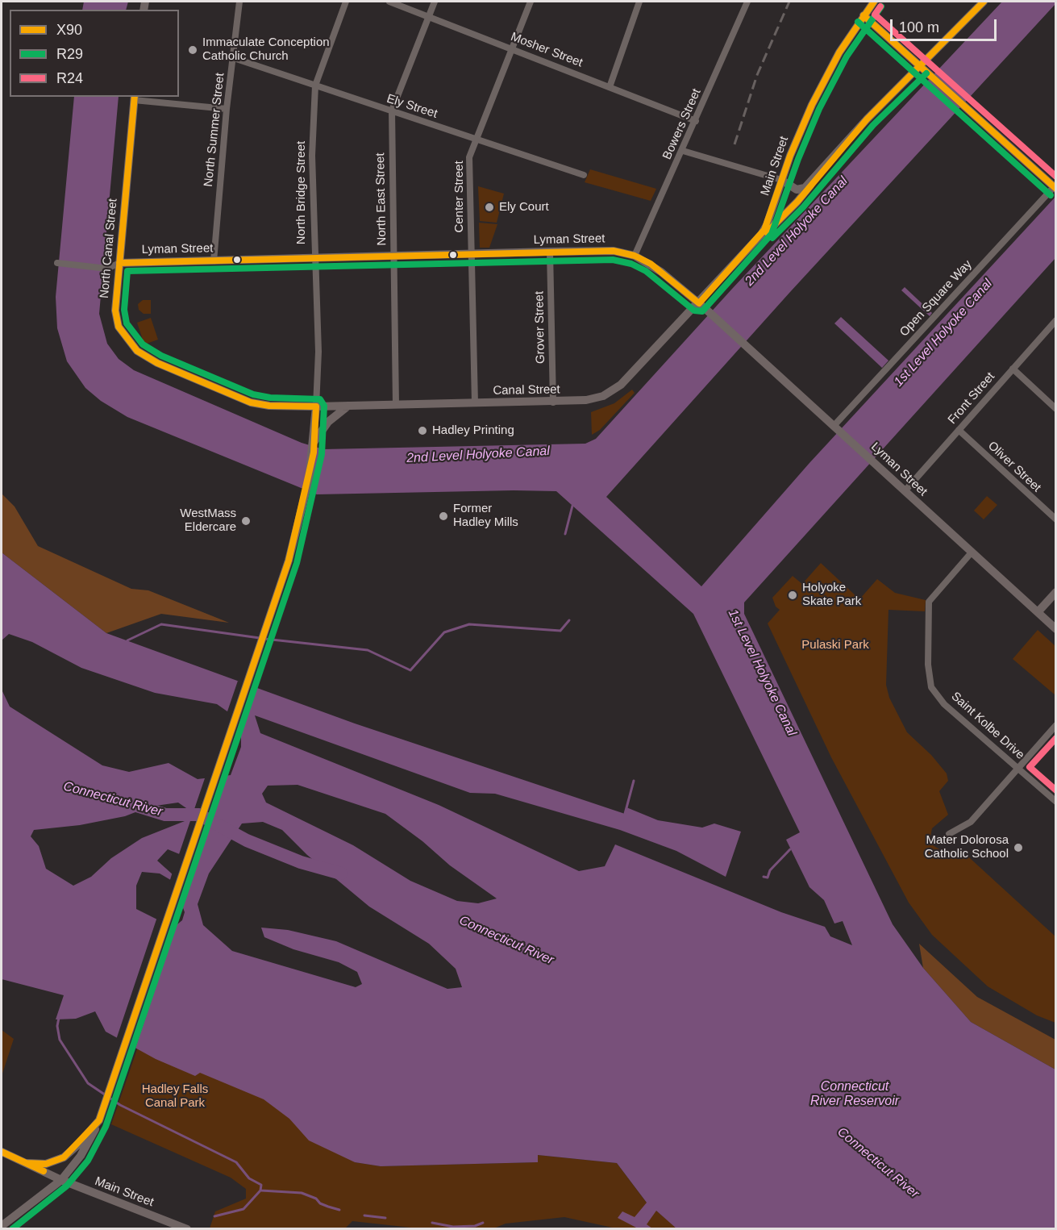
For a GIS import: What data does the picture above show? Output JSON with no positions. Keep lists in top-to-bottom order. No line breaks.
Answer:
{"streets":{"main road":["Main Street","North Bridge Street","Lyman Street","North Canal Street","Canal Street"],"street":["Mosher Street","Ely Street","Bowers Street","North Summer Street","Center Street","North East Street","Open Square Way","Grover Street","Front Street","Oliver Street","Saint Kolbe Drive"]},"crossings":[["Mosher Street","Bowers Street"],["Mosher Street","Center Street"],["Mosher Street","North East Street"],["Ely Street","North Summer Street"],["Ely Street","North Bridge Street"],["Ely Street","Center Street"],["Ely Street","North East Street"],["Bowers Street","Lyman Street"],["North Summer Street","Lyman Street"],["Main Street","Lyman Street"],["Main Street","Canal Street"],["North Bridge Street","Lyman Street"],["North Bridge Street","North Canal Street"],["North Bridge Street","Canal Street"],["Center Street","Lyman Street"],["Center Street","Canal Street"],["North East Street","Lyman Street"],["North East Street","Canal Street"],["Lyman Street","North Canal Street"],["Lyman Street","Open Square Way"],["Lyman Street","Grover Street"],["Lyman Street","Canal Street"],["Lyman Street","Front Street"],["Lyman Street","Saint Kolbe Drive"],["North Canal Street","Canal Street"],["Grover Street","Canal Street"],["Front Street","Oliver Street"]],"water":["2nd Level Holyoke Canal","1st Level Holyoke Canal","Connecticut River","Connecticut River Reservoir"],"parks":["Pulaski Park","Hadley Falls Canal Park"],"places":["Immaculate Conception Catholic Church","Ely Court","Hadley Printing","Former Hadley Mills","WestMass Eldercare","Holyoke Skate Park","Mater Dolorosa Catholic School"],"lines":["transit line X90","transit line R29","transit line R24"],"legend":["X90","R29","R24"],"scale_bar":"100 m"}
